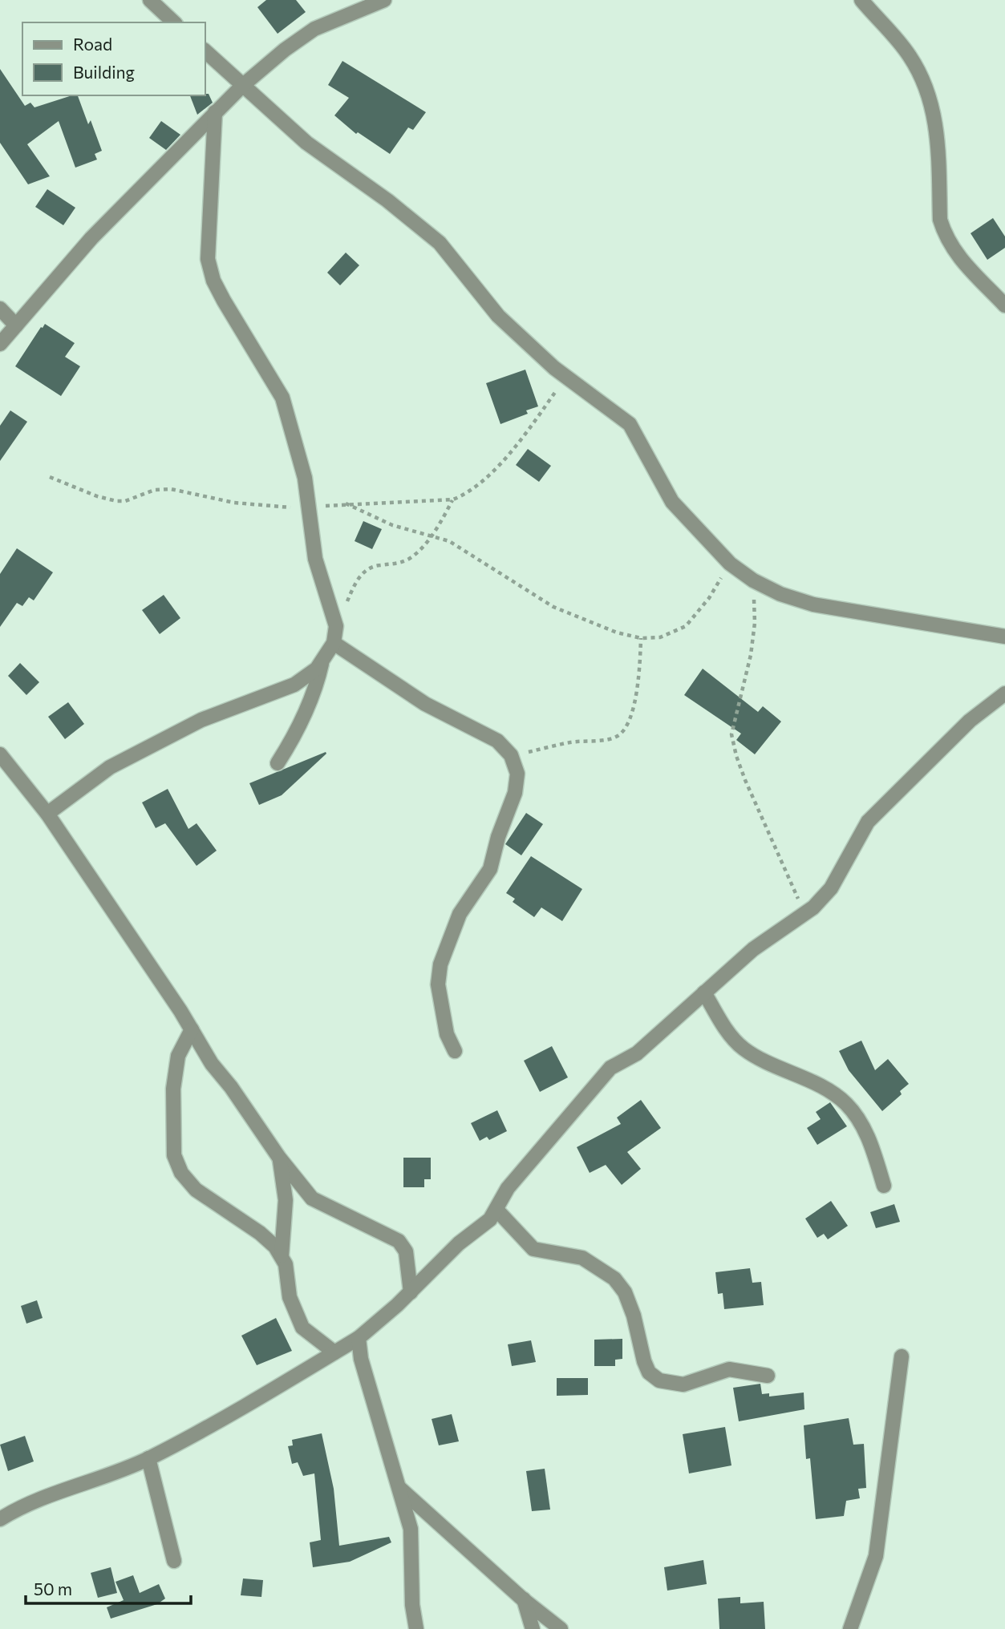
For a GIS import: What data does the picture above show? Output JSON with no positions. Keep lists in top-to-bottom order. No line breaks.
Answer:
{"legend":["Road","Building"],"scale_bar":"50 m"}
